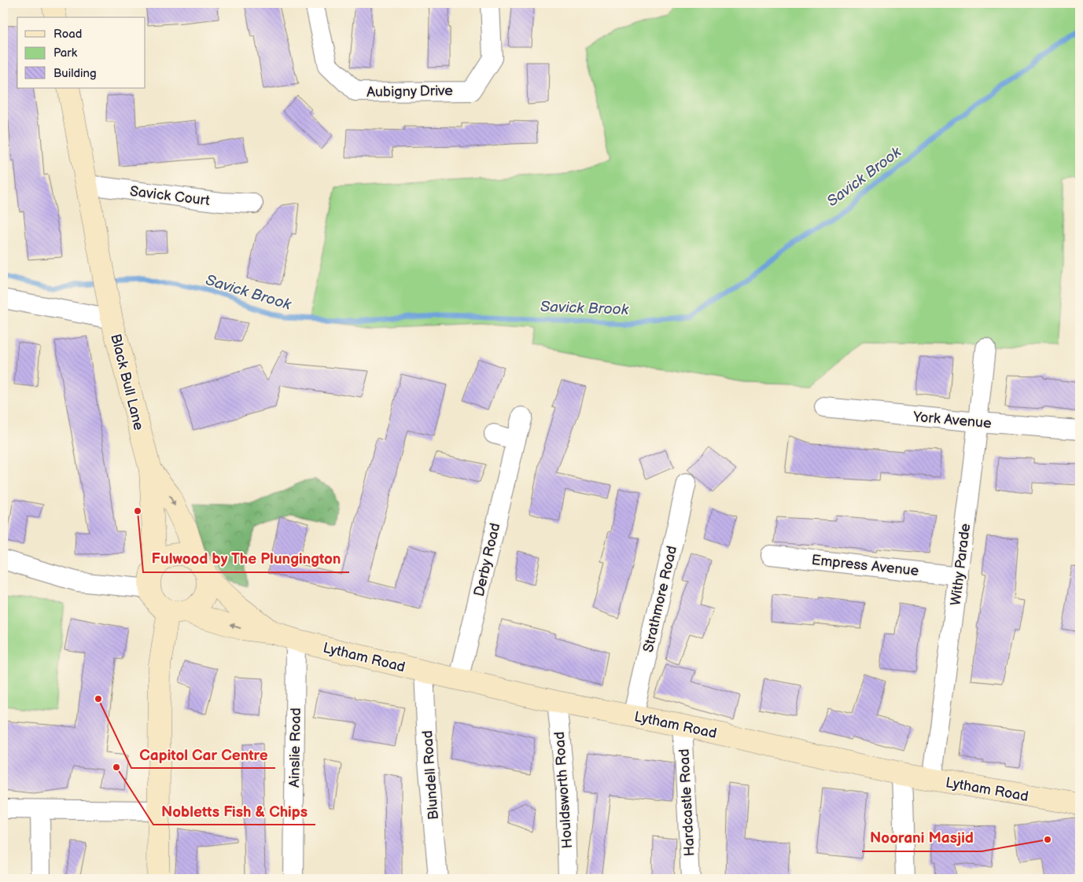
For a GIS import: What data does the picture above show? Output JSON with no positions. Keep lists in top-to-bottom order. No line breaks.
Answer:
{"streets":{"street":["Aubigny Drive","Savick Court","Black Bull Lane","York Avenue","Derby Road","Withy Parade","Empress Avenue","Strathmore Road","Lytham Road","Ainslie Road","Blundell Road","Houldsworth Road","Hardcastle Road"]},"crossings":[["Savick Court","Black Bull Lane"],["Black Bull Lane","Lytham Road"],["York Avenue","Withy Parade"],["Derby Road","Lytham Road"],["Withy Parade","Empress Avenue"],["Withy Parade","Lytham Road"],["Strathmore Road","Lytham Road"],["Lytham Road","Ainslie Road"],["Lytham Road","Blundell Road"],["Lytham Road","Houldsworth Road"],["Lytham Road","Hardcastle Road"]],"water":["Savick Brook"],"places":["Fulwood by The Plungington","Capitol Car Centre","Nobletts Fish & Chips","Noorani Masjid"],"legend":["Road","Park","Building"]}
